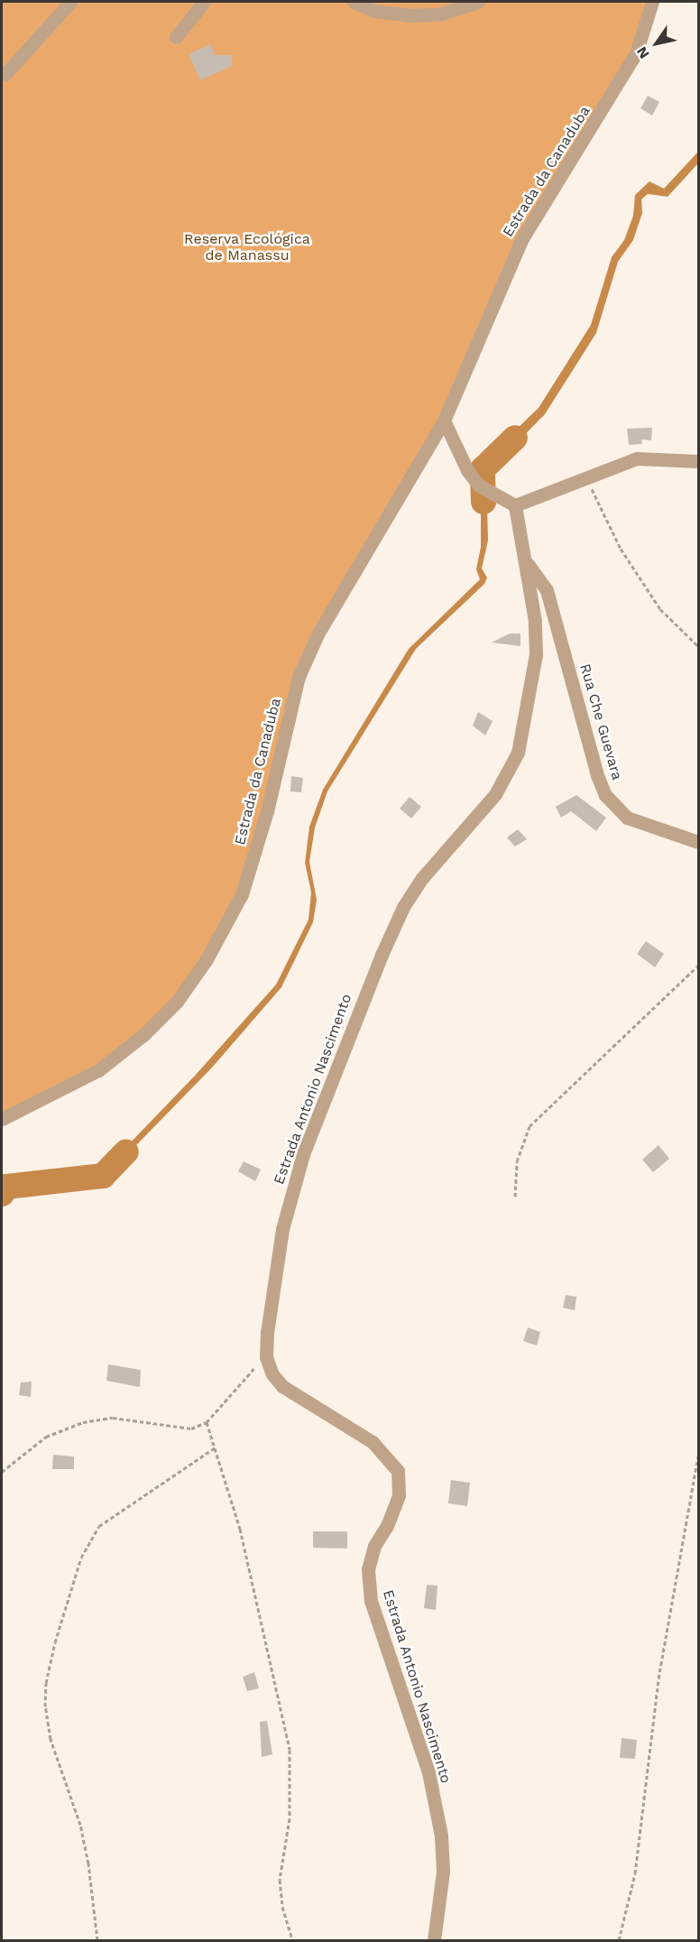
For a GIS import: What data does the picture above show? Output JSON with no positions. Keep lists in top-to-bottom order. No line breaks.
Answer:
{"streets":{"street":["Estrada da Canaduba","Rua Che Guevara","Estrada Antonio Nascimento"]},"crossings":[["Rua Che Guevara","Estrada Antonio Nascimento"]],"parks":["Reserva Ecológica de Manassu"],"north":"bottom left"}
